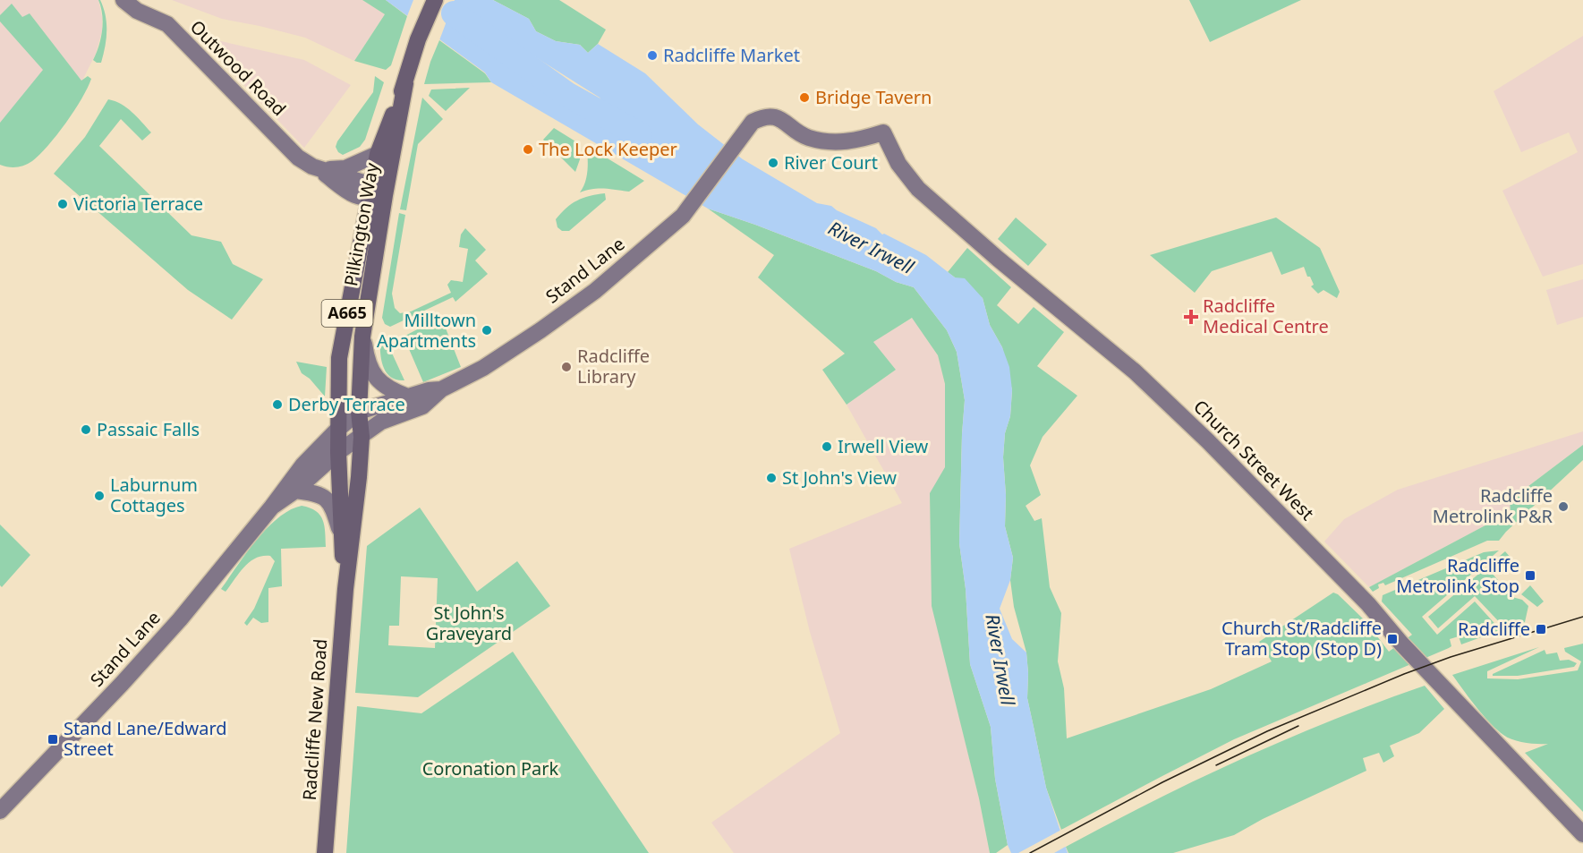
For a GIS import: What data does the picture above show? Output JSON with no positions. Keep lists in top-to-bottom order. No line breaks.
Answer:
{"streets":{"main road":["Pilkington Way","A665","Radcliffe New Road"],"street":["Outwood Road","Stand Lane","Church Street West"]},"crossings":[["Outwood Road","Pilkington Way"],["Pilkington Way","Stand Lane"],["Pilkington Way","Radcliffe New Road"],["Stand Lane","Church Street West"],["Stand Lane","Radcliffe New Road"]],"water":["River Irwell"],"parks":["St John's Graveyard","Coronation Park"],"places":{"other":["Radcliffe Market","Bridge Tavern","The Lock Keeper","River Court","Victoria Terrace","Milltown Apartments","Radcliffe Library","Derby Terrace","Passaic Falls","Irwell View","St John's View","Laburnum Cottages","Radcliffe Metrolink P&R"],"health":["Radcliffe Medical Centre"],"transit":["Radcliffe Metrolink Stop","Radcliffe","Church St/Radcliffe Tram Stop (Stop D)","Stand Lane/Edward Street"]}}
